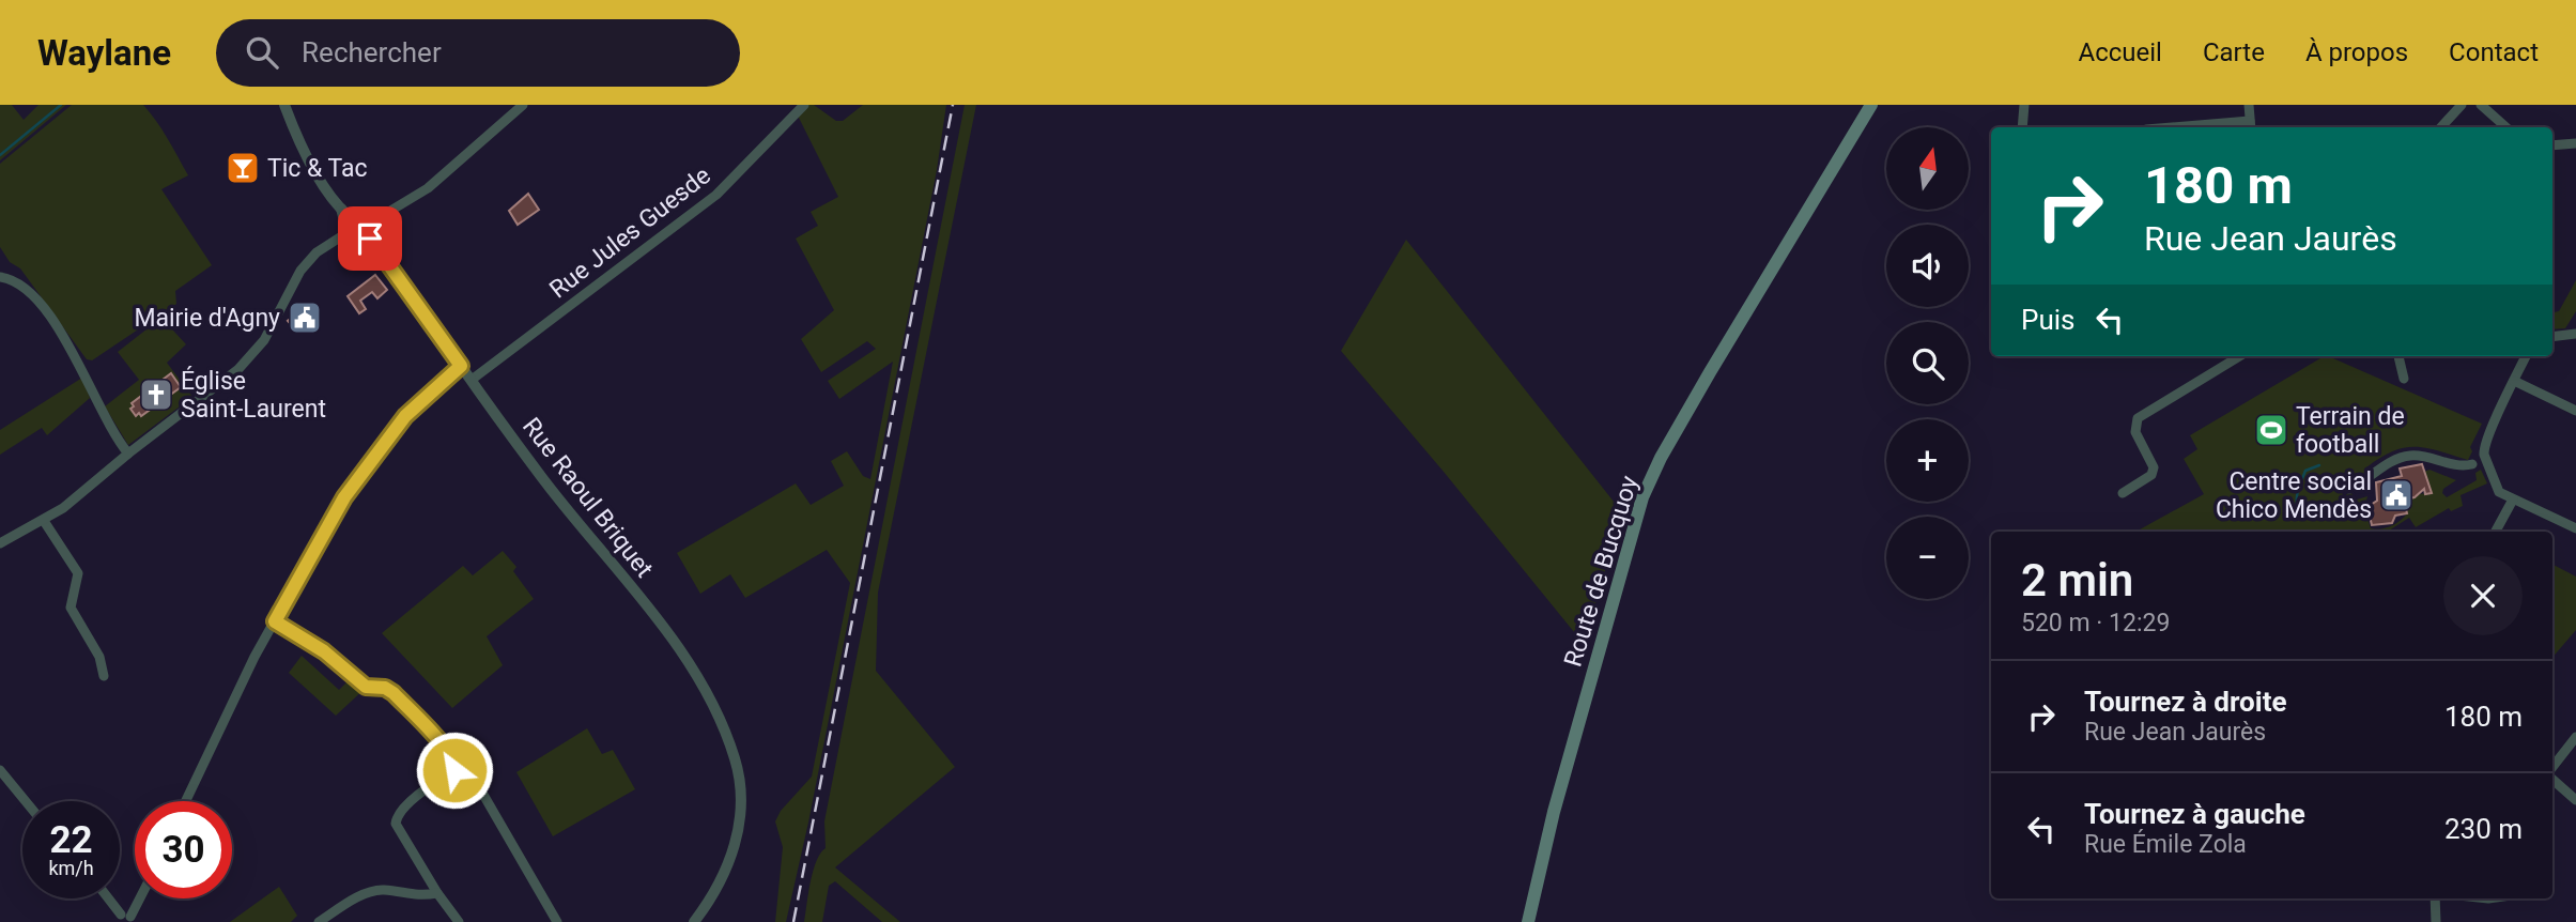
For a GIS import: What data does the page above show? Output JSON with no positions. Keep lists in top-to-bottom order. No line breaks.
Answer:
{"streets":{"main road":["Route de Bucquoy"],"street":["Rue Jules Guesde","Rue Raoul Briquet"]},"crossings":[["Rue Jules Guesde","Rue Raoul Briquet"]],"places":{"bar":["Tic & Tac"],"public building":["Mairie d'Agny","Centre social Chico Mendès"],"church":["Église Saint-Laurent"],"sports":["Terrain de football"]},"north":"top","page":{"header":"Waylane","search":"Rechercher","nav":["Accueil","Carte","À propos","Contact"],"map_buttons":["+","−"],"turn":["180 m","Rue Jean Jaurès"],"then":"Puis","heading":["2 min","520 m · 12:29"],"list":[{"name":"Tournez à droite","note":"Rue Jean Jaurès","value":"180 m"},{"name":"Tournez à gauche","note":"Rue Émile Zola","value":"230 m"}],"speed":"22 km/h","limit":"30"}}
